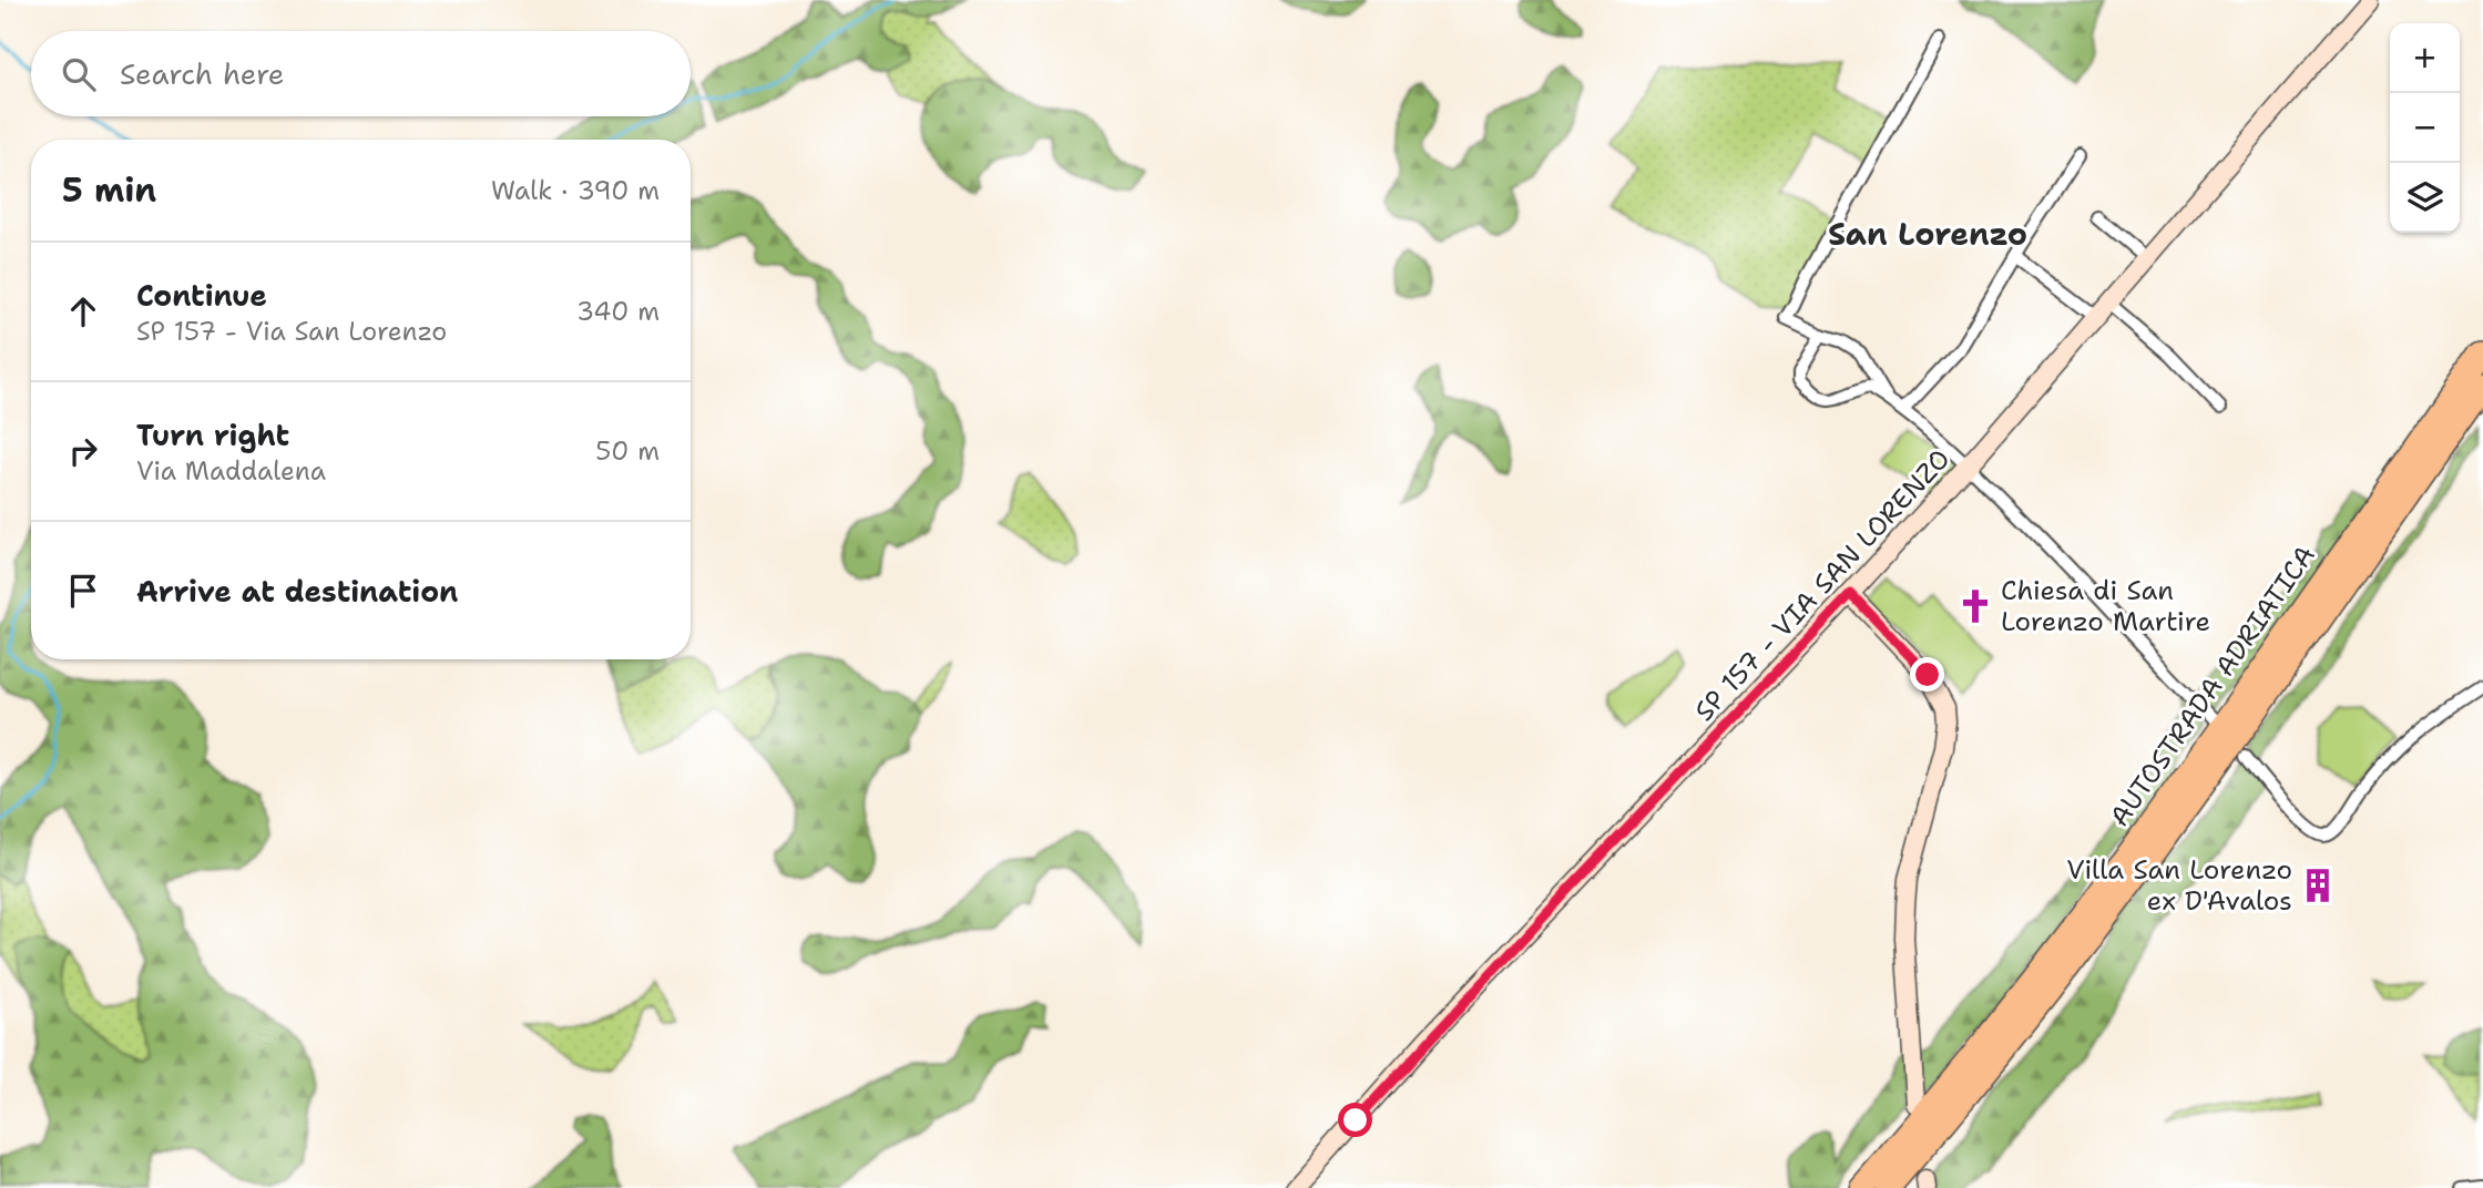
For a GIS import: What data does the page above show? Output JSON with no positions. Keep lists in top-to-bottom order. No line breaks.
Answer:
{"streets":{"highway":["AUTOSTRADA ADRIATICA"],"main road":["SP 157 - VIA SAN LORENZO"]},"districts":["San Lorenzo"],"places":{"church":["Chiesa di San Lorenzo Martire"],"building":["Villa San Lorenzo ex D'Avalos"]},"page":{"map_buttons":["+","−"],"search":"Search here","heading":["5 min","Walk · 390 m"],"list":[["Continue","SP 157 - Via San Lorenzo","340 m"],["Turn right","Via Maddalena","50 m"],"Arrive at destination"]}}
